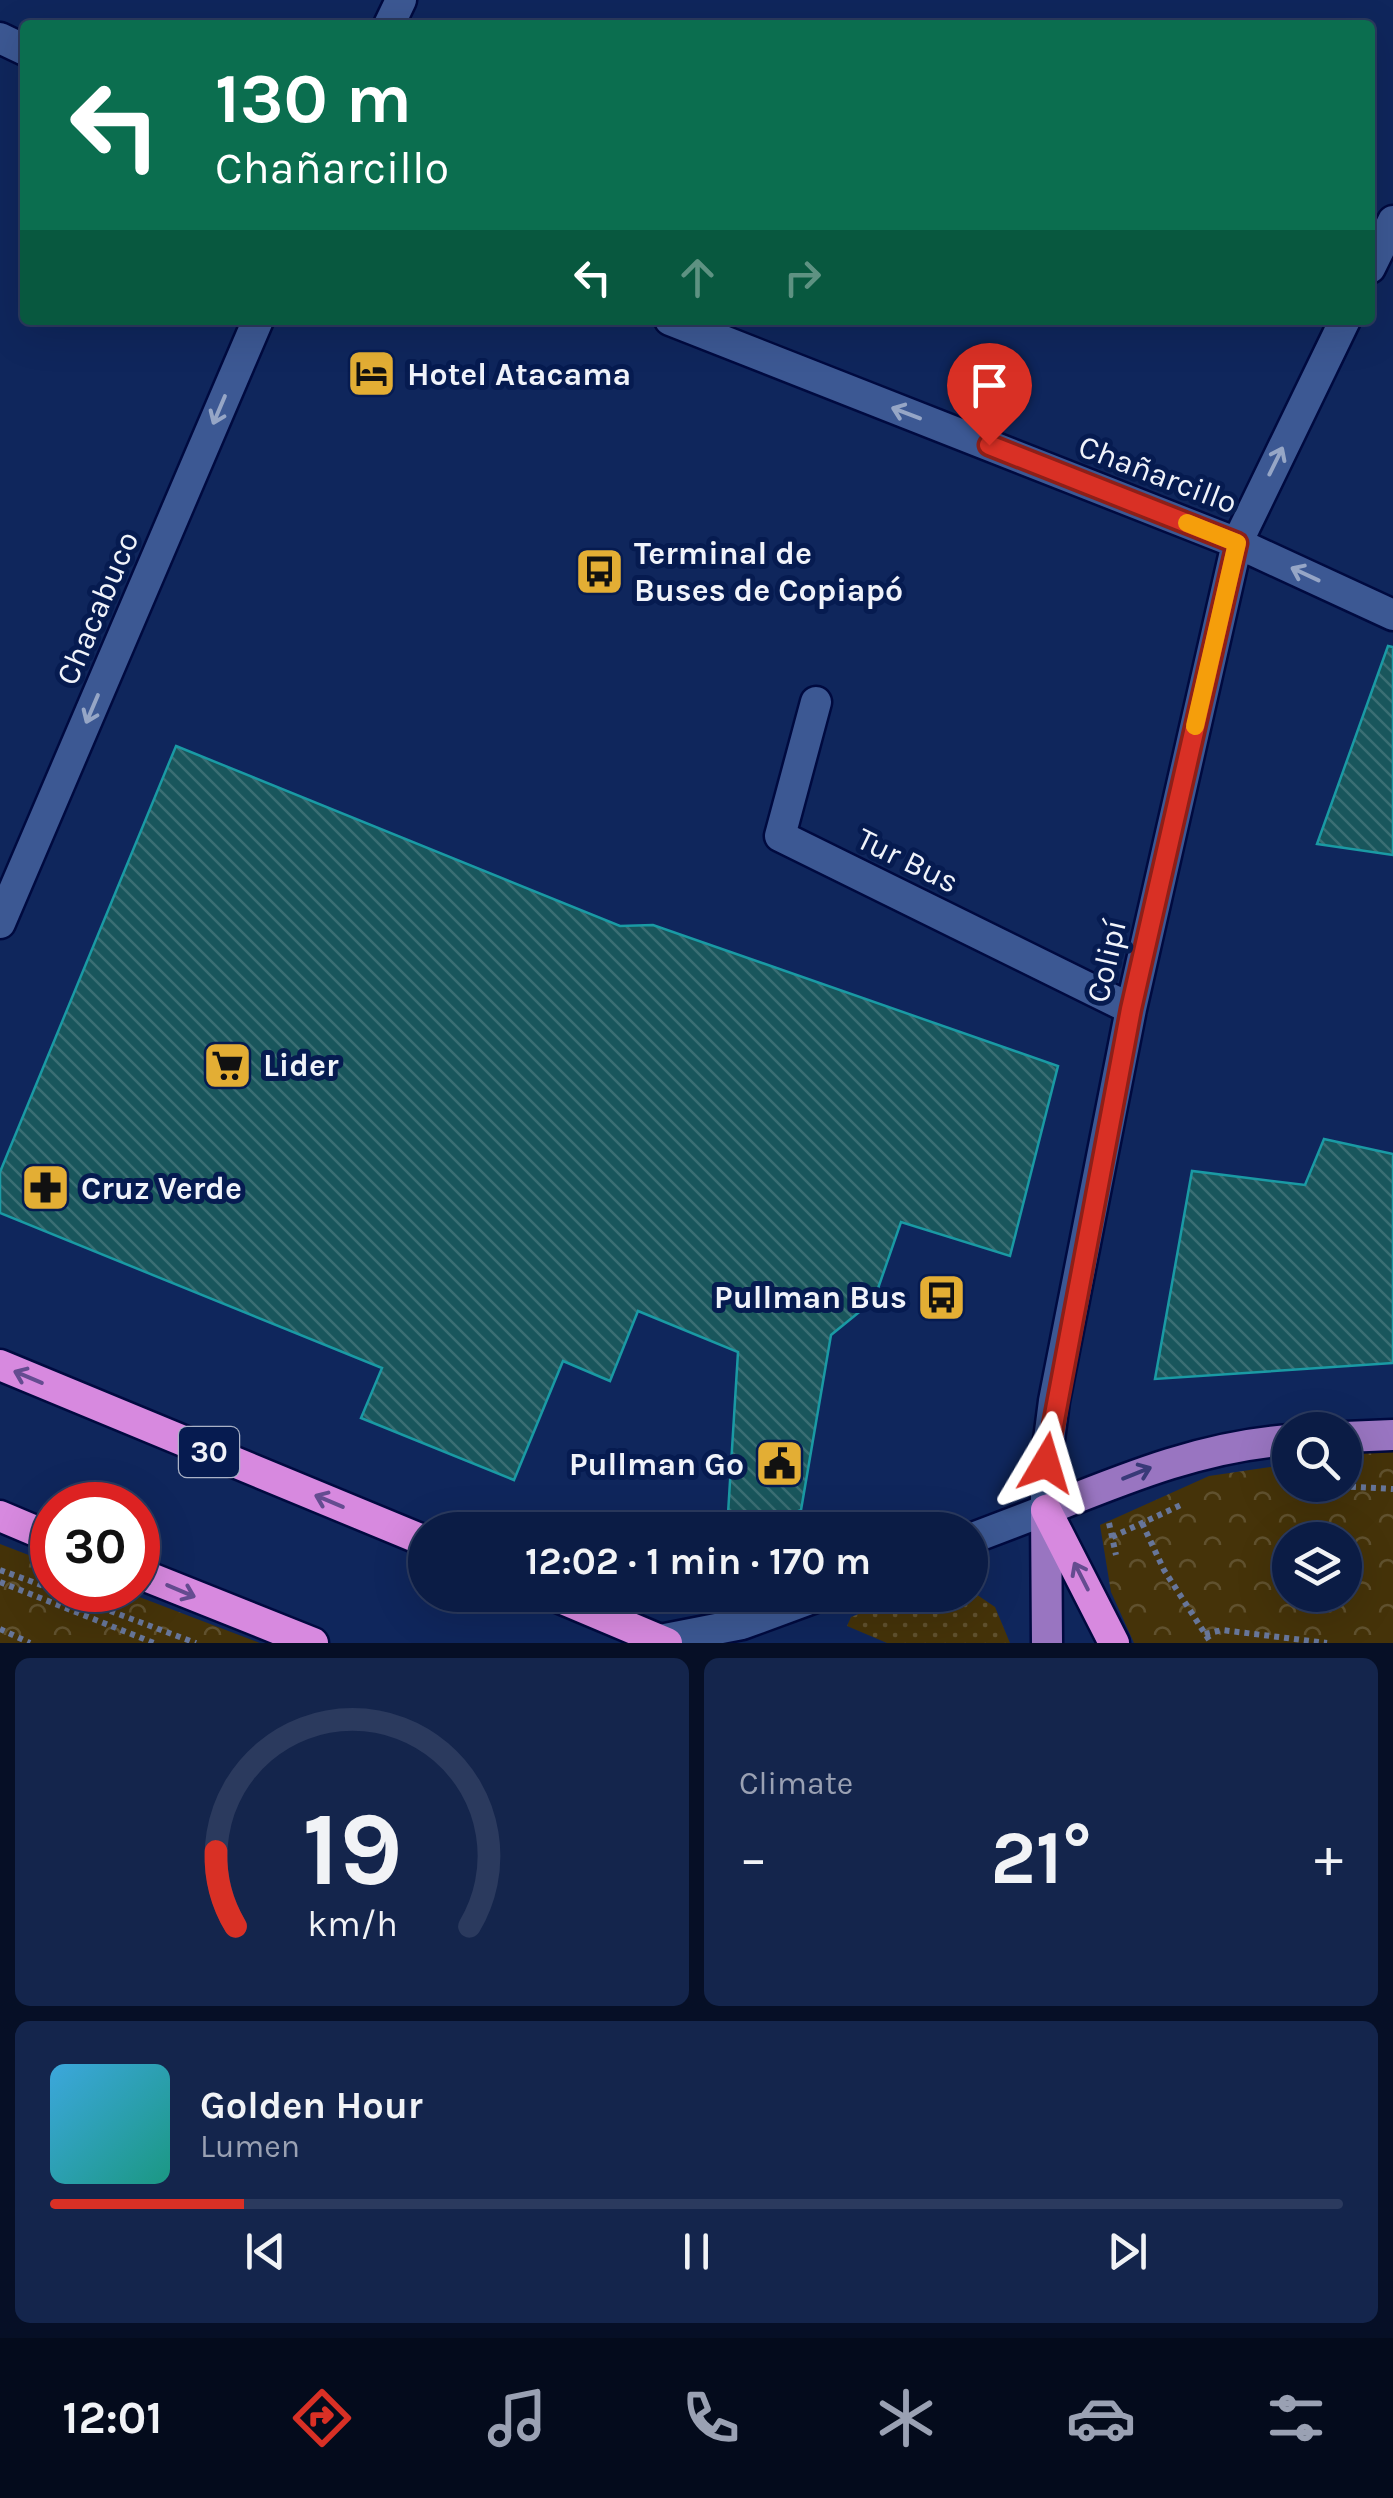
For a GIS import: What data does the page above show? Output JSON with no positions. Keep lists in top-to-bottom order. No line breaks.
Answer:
{"streets":{"highway":["30"],"main road":["Colipí"],"street":["Chañarcillo","Chacabuco","Tur Bus"]},"crossings":[["Chañarcillo","Colipí"],["Tur Bus","Colipí"]],"one_way":["Chañarcillo","Chacabuco"],"places":{"hotel":["Hotel Atacama"],"bus stop":["Terminal de Buses de Copiapó","Pullman Bus"],"supermarket":["Lider"],"pharmacy":["Cruz Verde"],"public building":["Pullman Go"]},"page":{"turn":["130 m","Chañarcillo"],"limit":"30","trip":"12:02 · 1 min · 170 m","tile":"Climate","heat":["−","21°","+"],"song":["Golden Hour","Lumen"],"tabs":"12:01","gauge":["19","km/h"]}}
